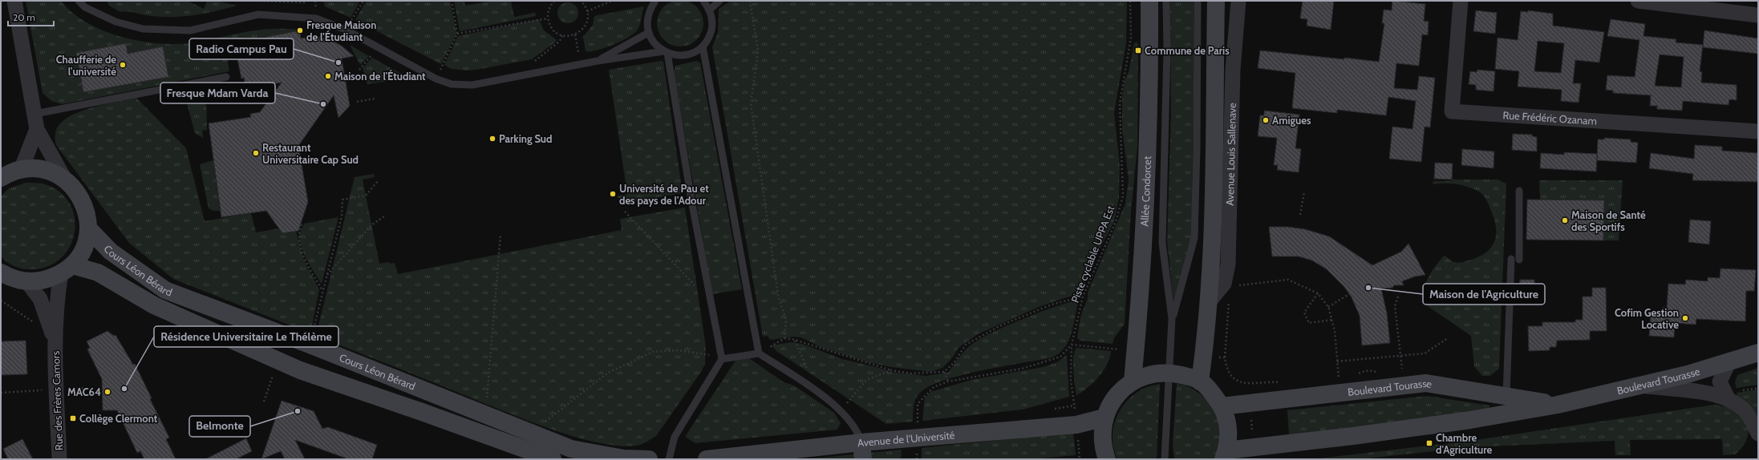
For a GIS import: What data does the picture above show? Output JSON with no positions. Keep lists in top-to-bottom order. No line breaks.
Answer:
{"streets":{"main road":["Allée Condorcet","Cours Léon Bérard","Boulevard Tourasse","Avenue de l'Université"],"street":["Rue Frédéric Ozanam","Avenue Louis Sallenave","Rue des Frères Camors"],"path":["Piste cyclable UPPA Est"]},"crossings":[["Piste cyclable UPPA Est","Avenue de l'Université"],["Cours Léon Bérard","Rue des Frères Camors"]],"places":{"other":["Fresque Maison de l'Étudiant","Radio Campus Pau","Chaufferie de l'université","Maison de l'Étudiant","Fresque Mdam Varda","Amigues","Parking Sud","Restaurant Universitaire Cap Sud","Université de Pau et des pays de l'Adour","Maison de Santé des Sportifs","Maison de l'Agriculture","Cofim Gestion Locative","Résidence Universitaire Le Thélème","MAC64","Belmonte"],"transit":["Commune de Paris","Collège Clermont","Chambre d'Agriculture"]},"scale_bar":"20 m"}
